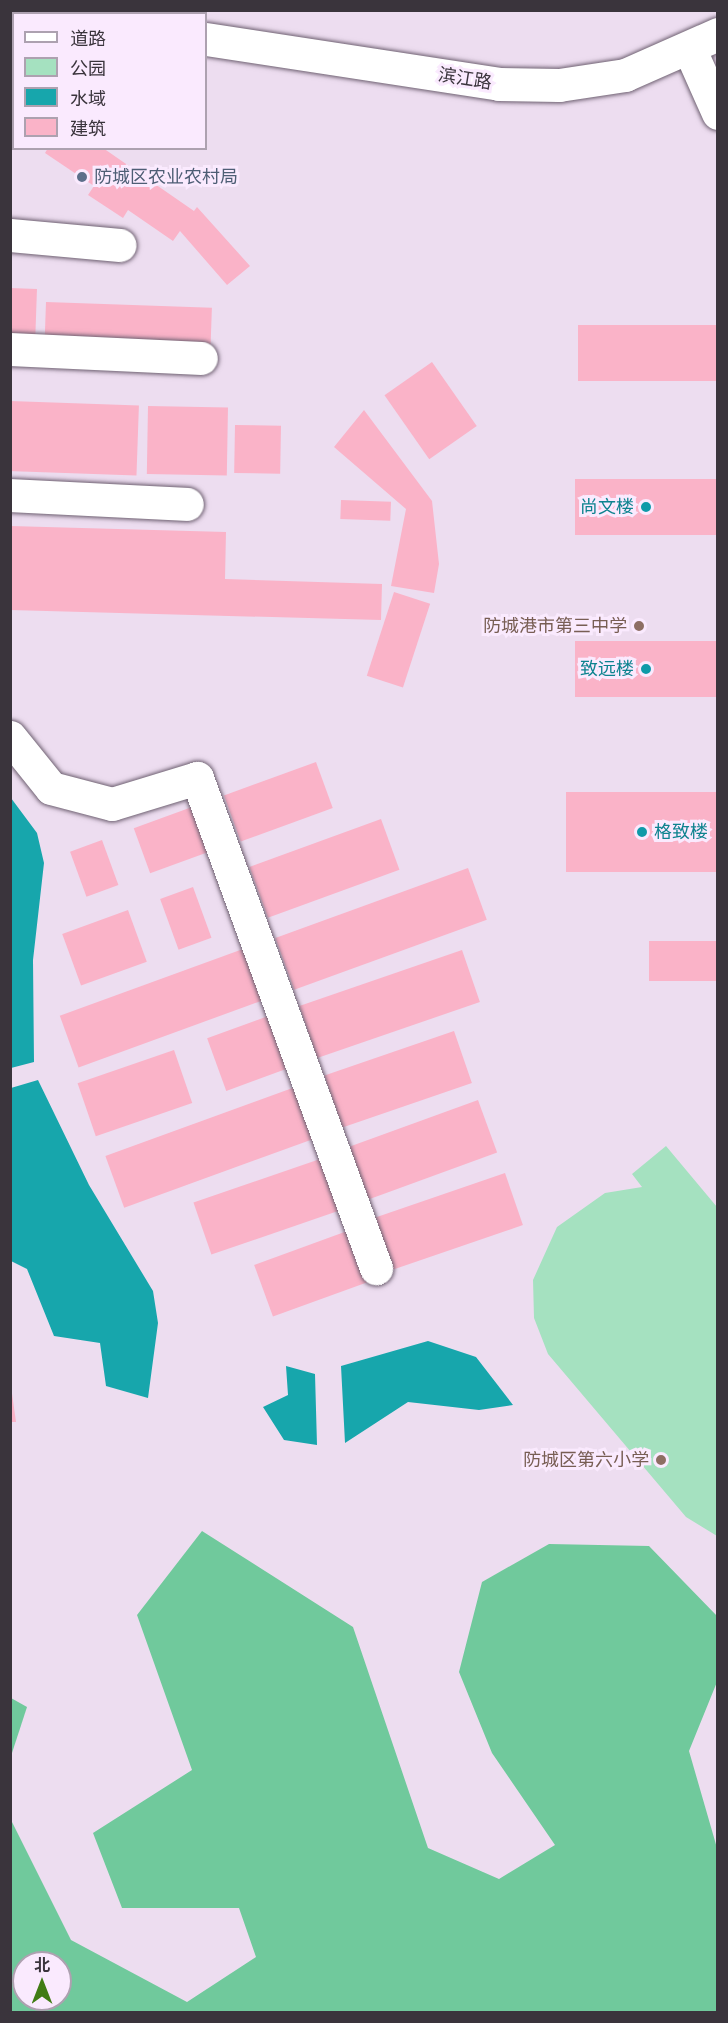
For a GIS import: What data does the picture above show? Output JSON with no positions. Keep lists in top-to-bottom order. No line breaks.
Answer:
{"streets":{"street":["滨江路"]},"places":["防城区农业农村局","尚文楼","防城港市第三中学","致远楼","格致楼","防城区第六小学"],"legend":["道路","公园","水域","建筑"],"north":"top"}
